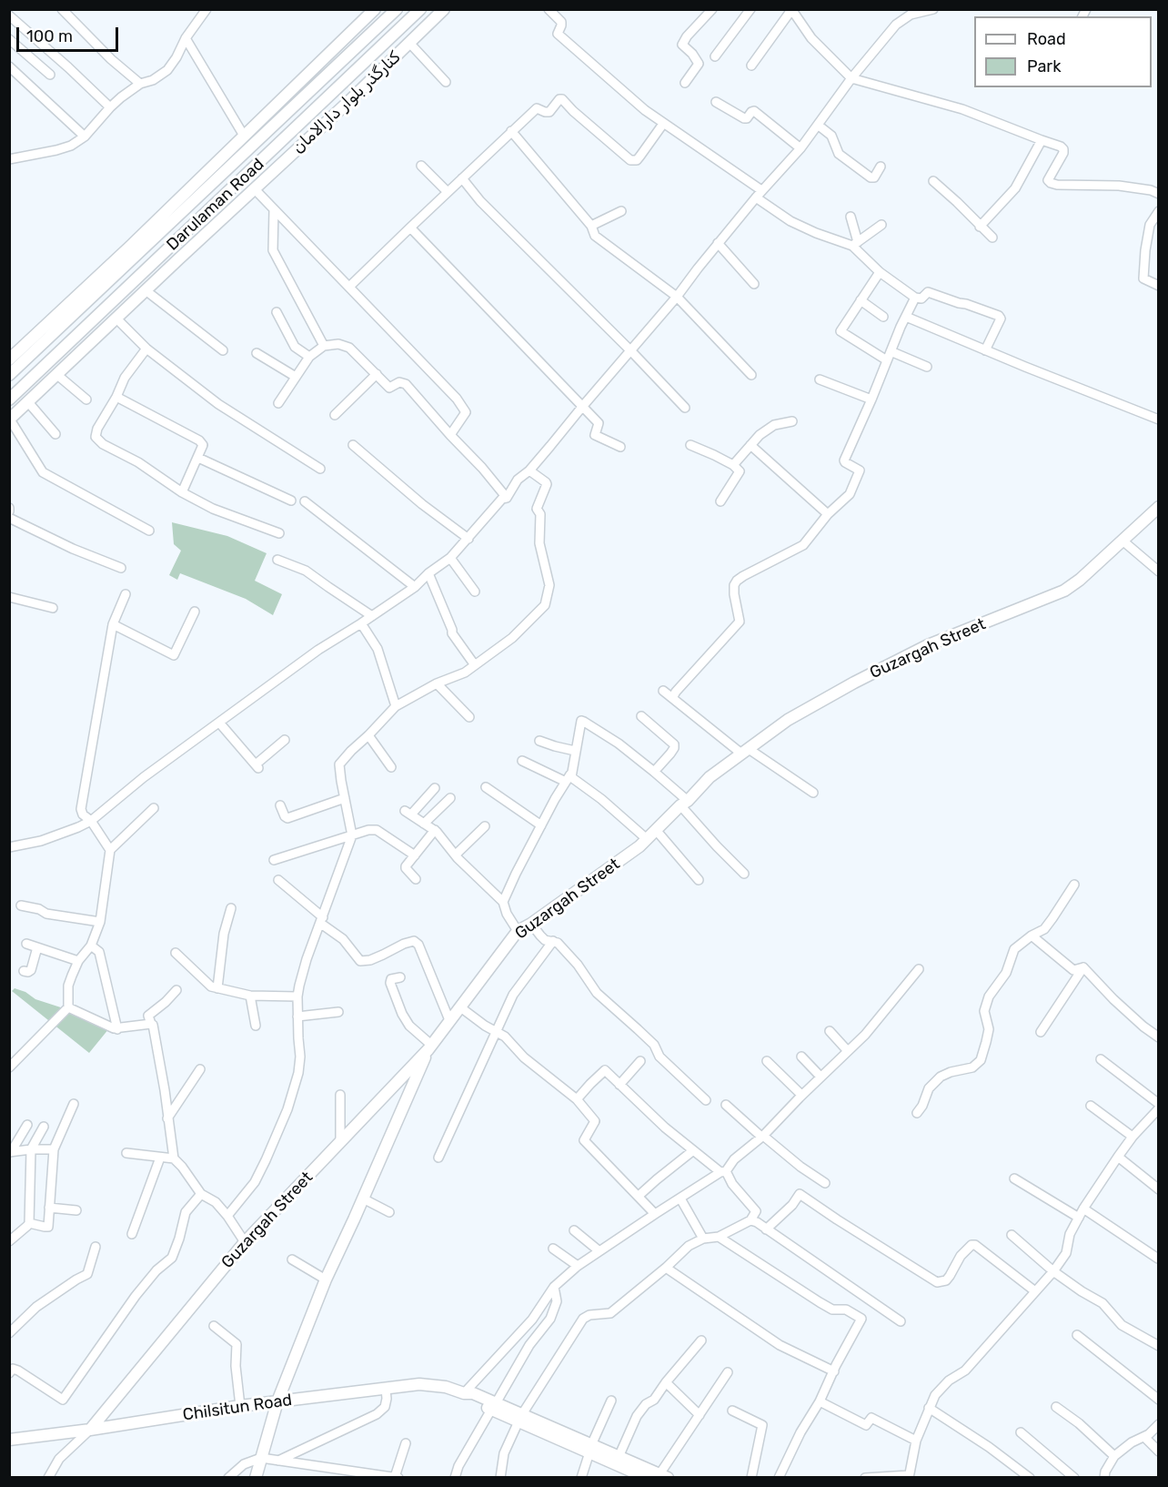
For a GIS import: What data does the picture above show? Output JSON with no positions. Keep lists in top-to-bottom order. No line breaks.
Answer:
{"streets":{"street":["کنارگذر بلوار دارالامان","Darulaman Road","Guzargah Street","Chilsitun Road"]},"crossings":[["Guzargah Street","Chilsitun Road"]],"legend":["Road","Park"],"scale_bar":"100 m"}
